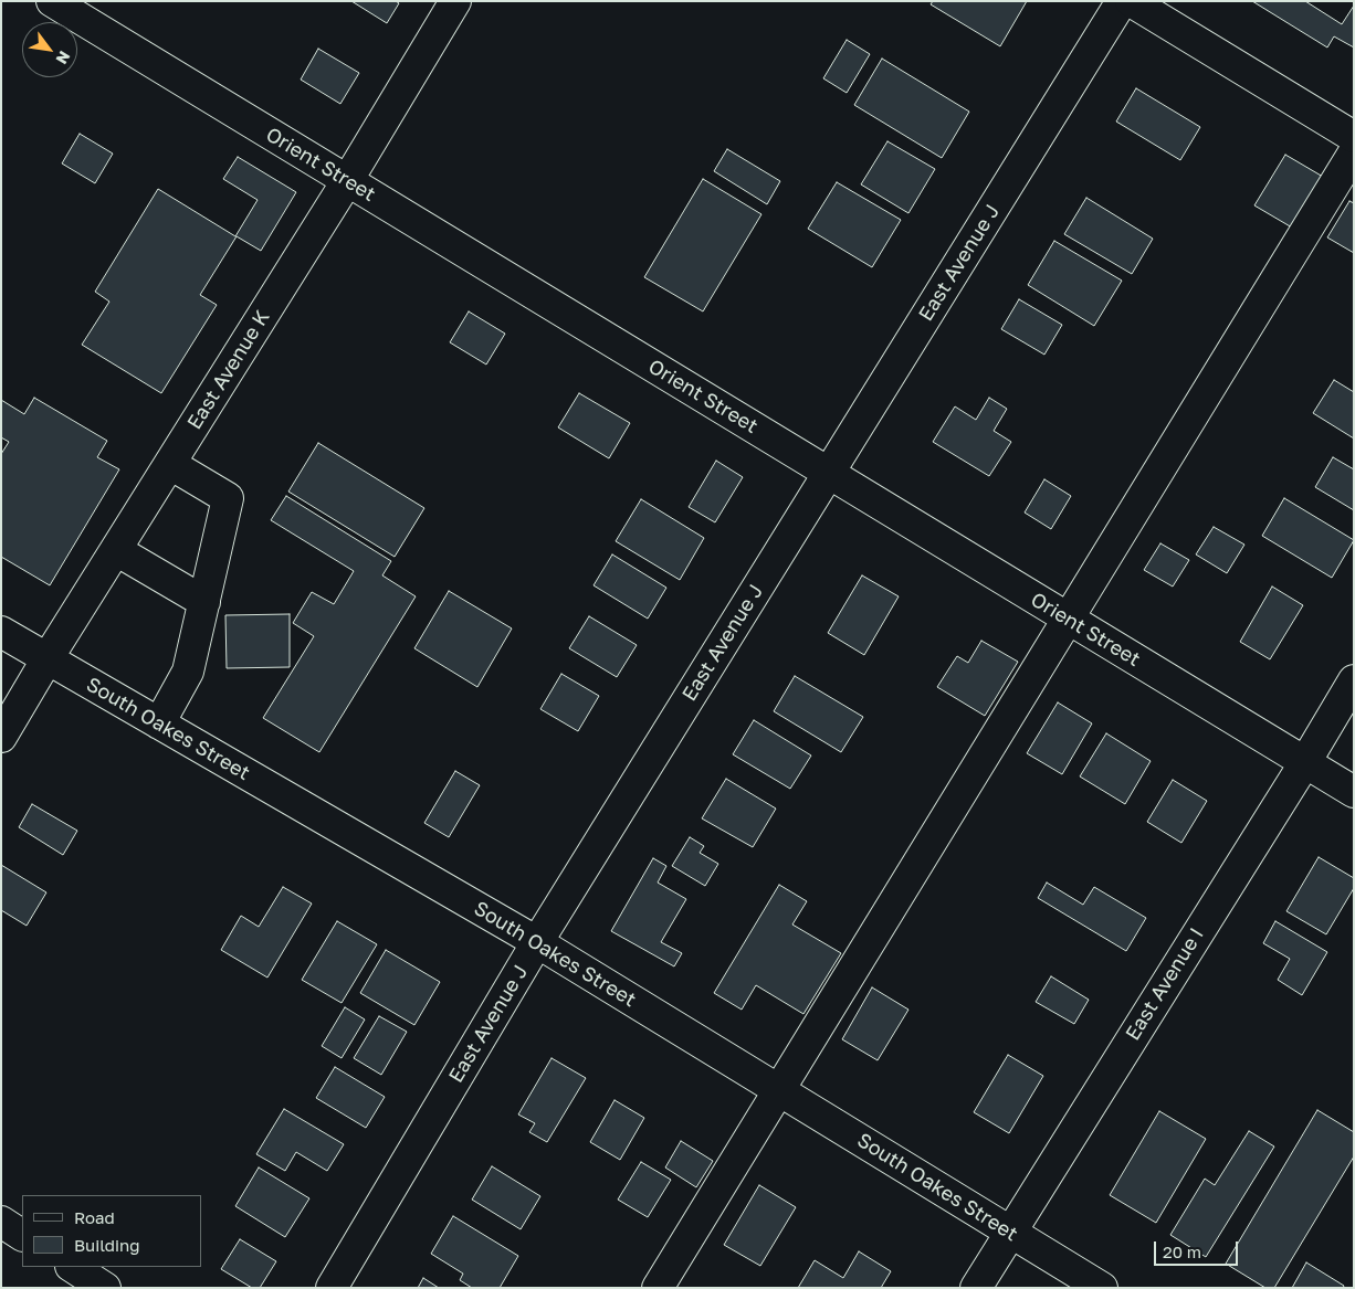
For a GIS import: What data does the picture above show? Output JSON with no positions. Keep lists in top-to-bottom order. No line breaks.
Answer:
{"streets":{"street":["Orient Street","East Avenue J","East Avenue K","South Oakes Street","East Avenue I"]},"crossings":[["Orient Street","East Avenue J"],["Orient Street","East Avenue K"],["Orient Street","East Avenue I"],["East Avenue J","South Oakes Street"],["East Avenue K","South Oakes Street"],["South Oakes Street","East Avenue I"]],"legend":["Road","Building"],"scale_bar":"20 m","north":"bottom right"}
